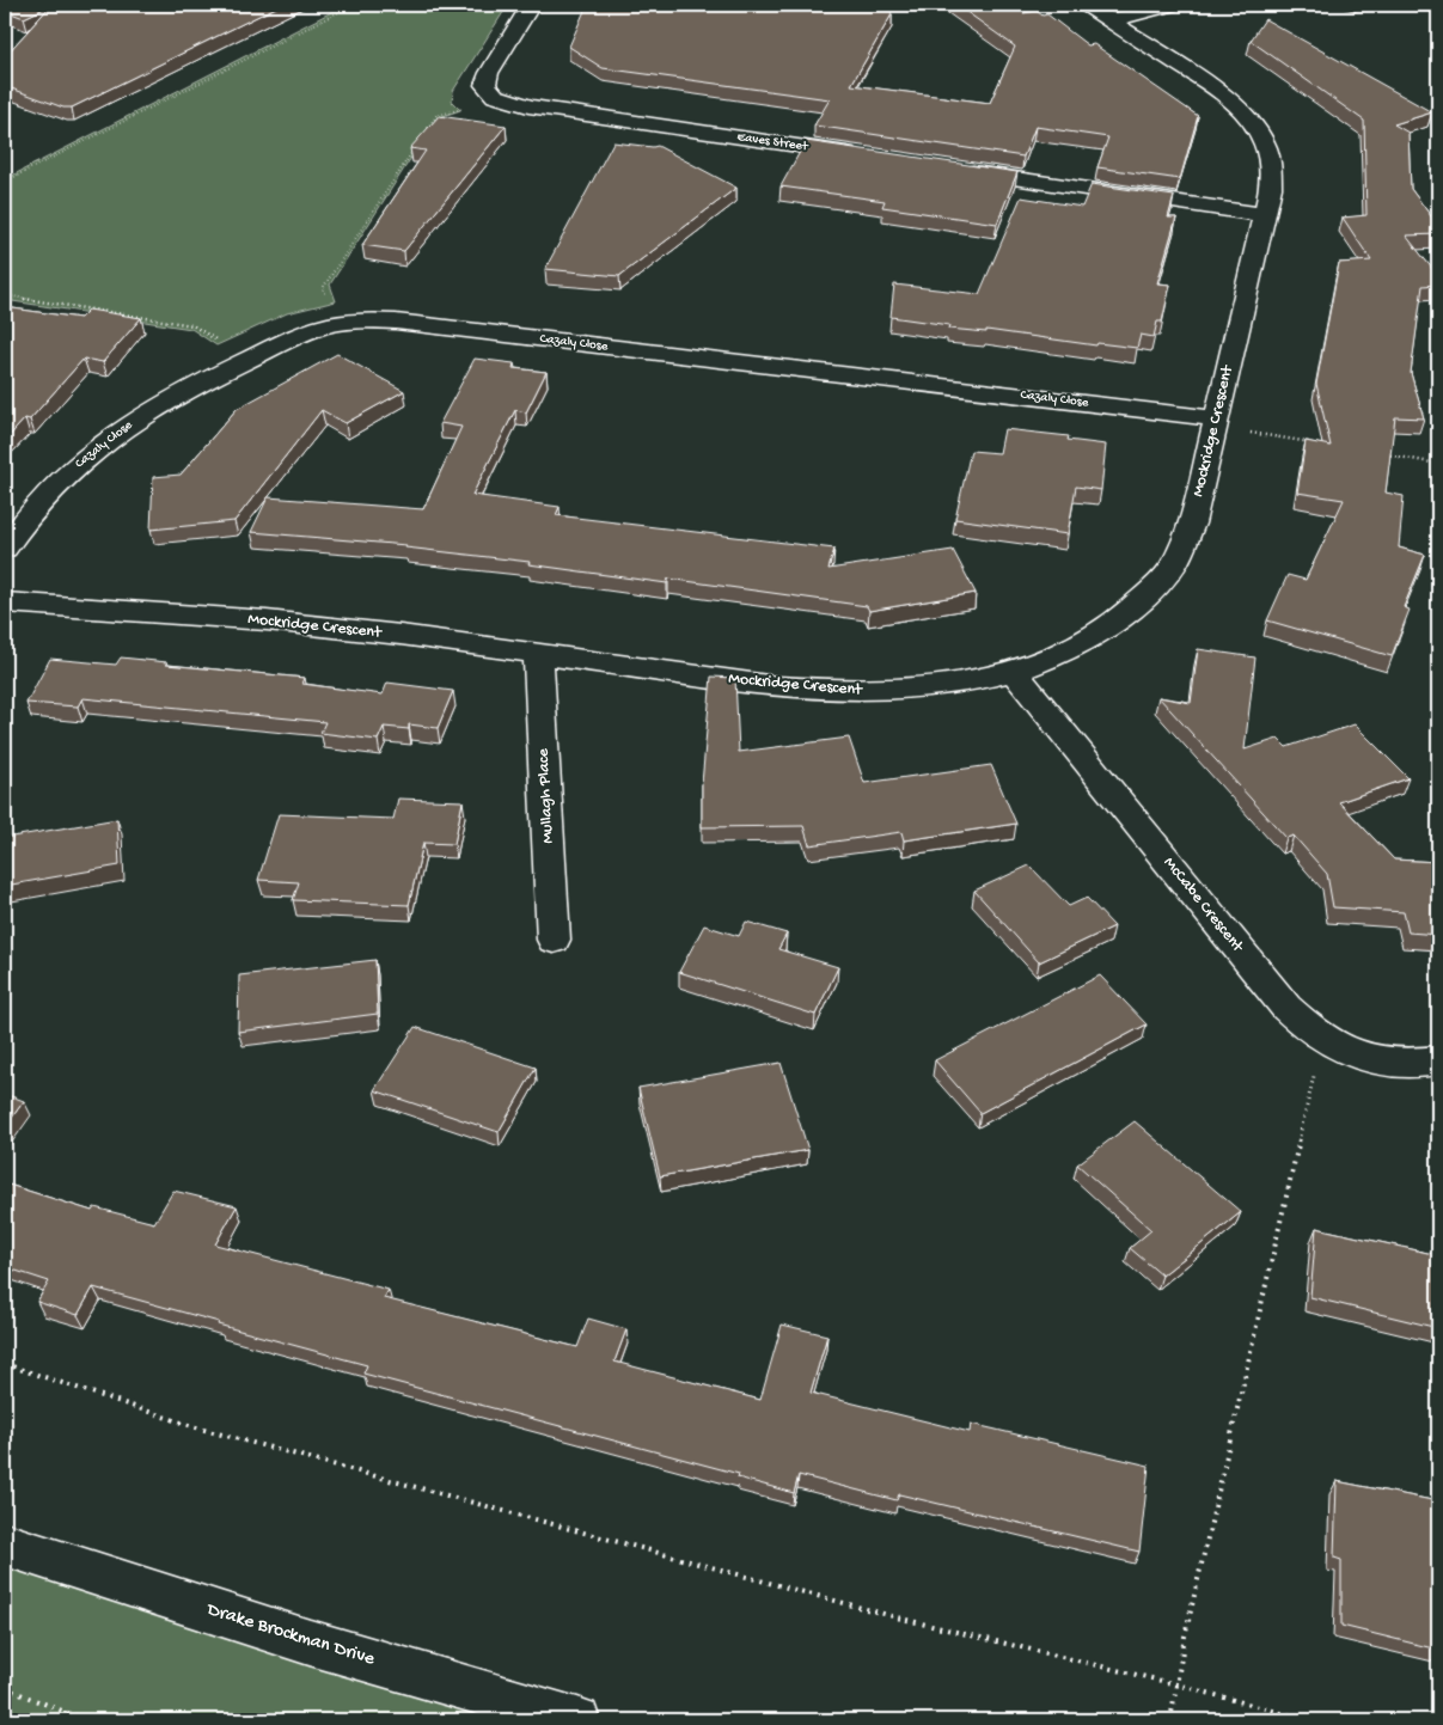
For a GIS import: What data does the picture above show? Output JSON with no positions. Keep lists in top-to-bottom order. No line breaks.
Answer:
{"streets":{"street":["Eaves Street","Cazaly Close","Mockridge Crescent","Mullagh Place","McCabe Crescent","Drake Brockman Drive"]},"crossings":[["Cazaly Close","Mockridge Crescent"],["Mockridge Crescent","Mullagh Place"],["Mockridge Crescent","McCabe Crescent"]]}
